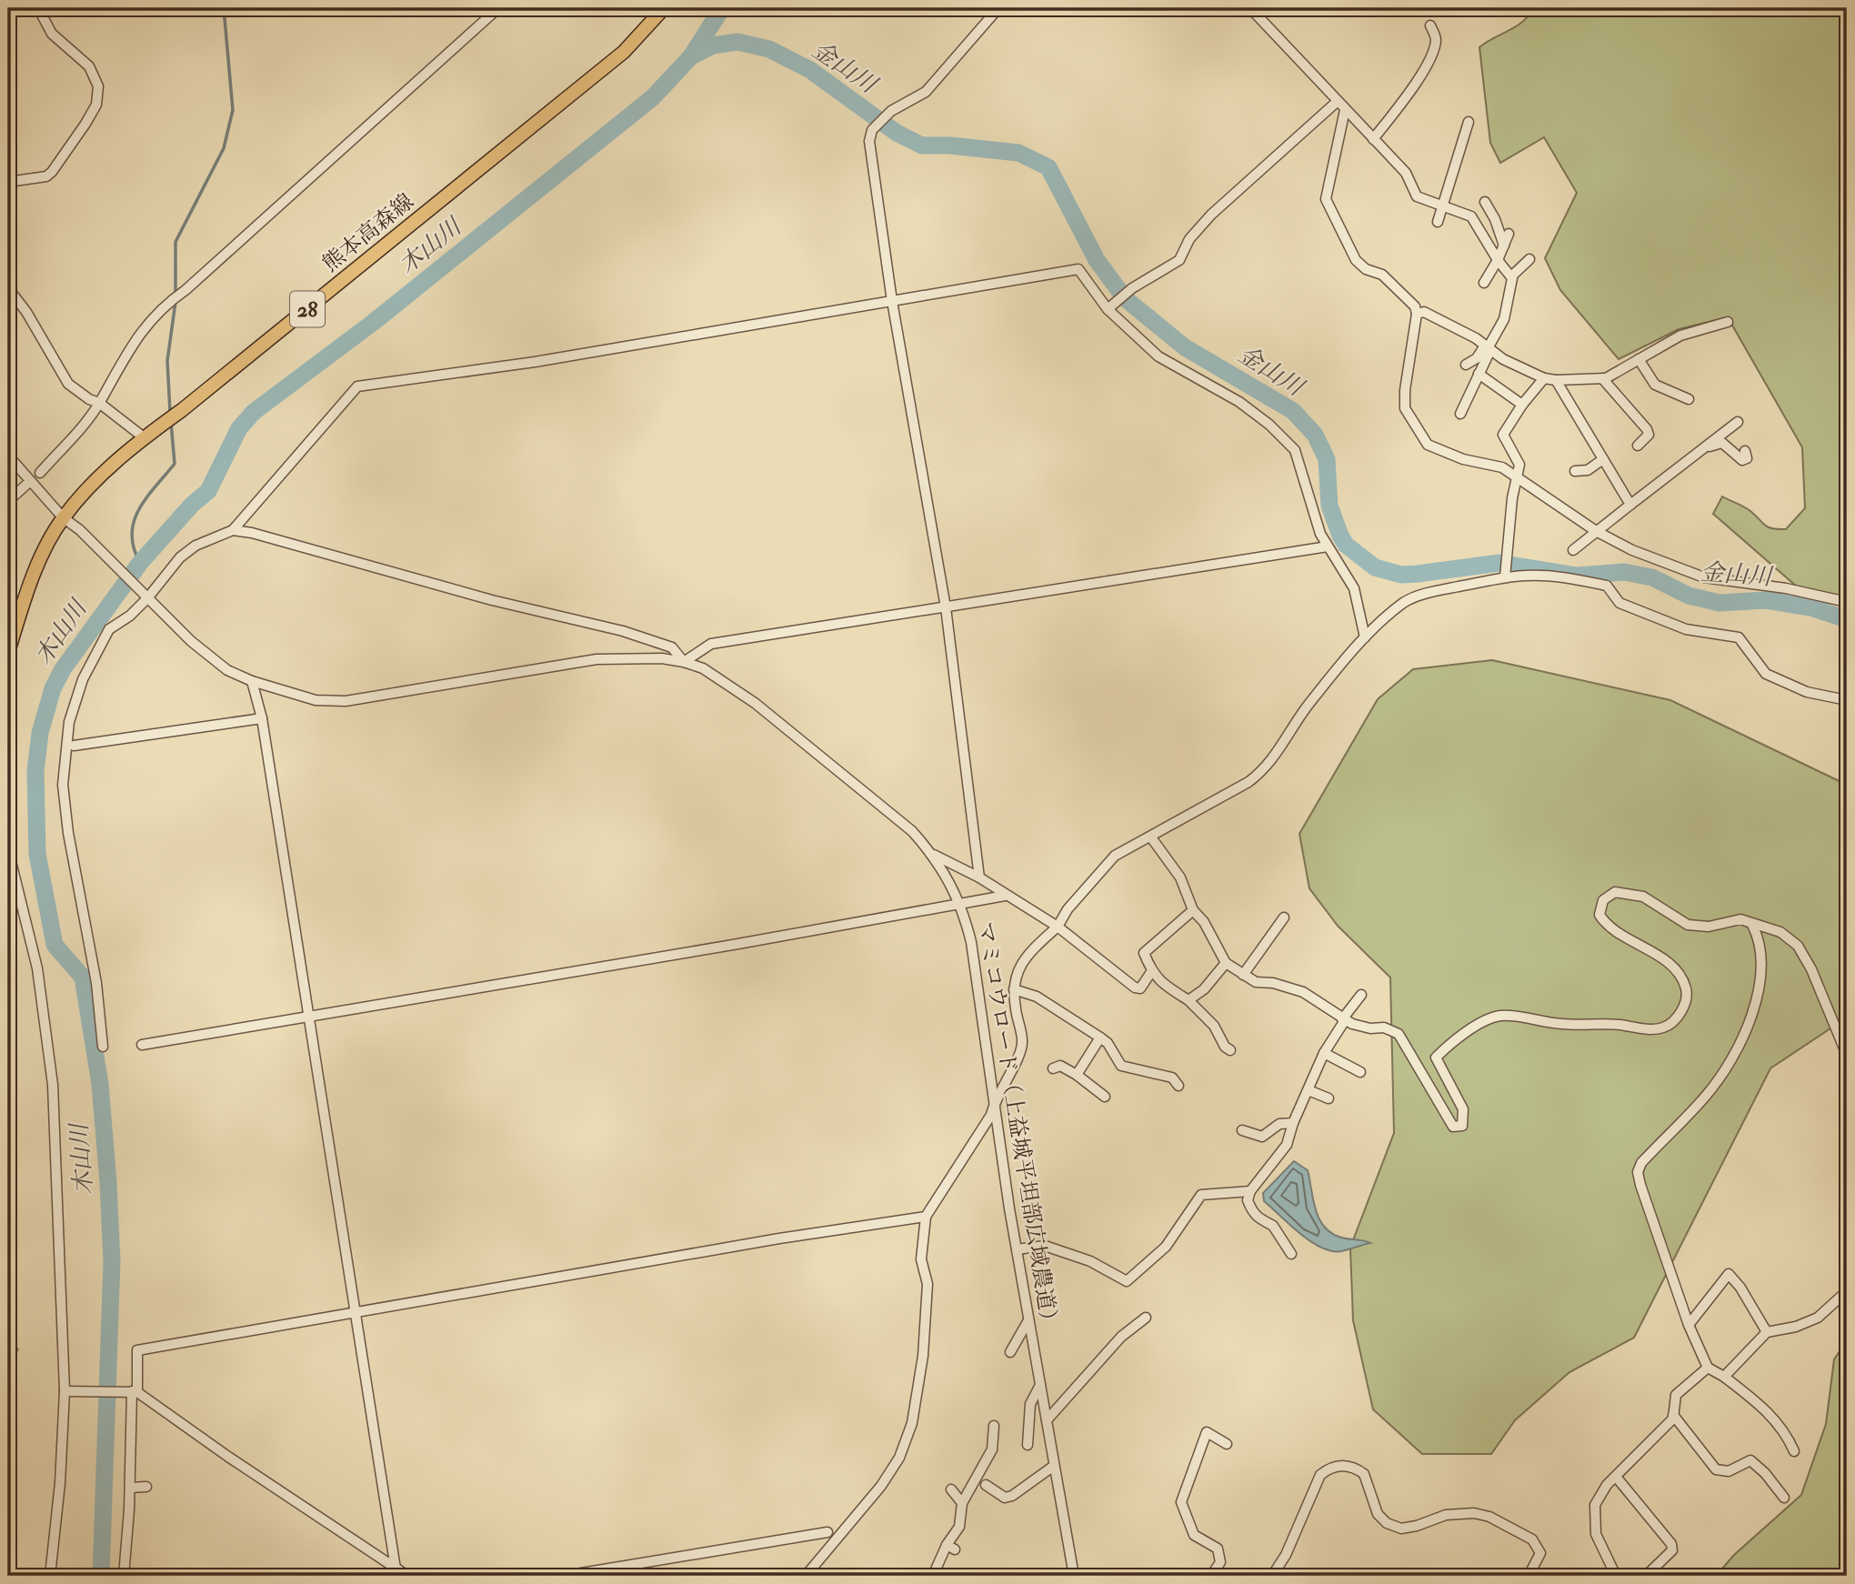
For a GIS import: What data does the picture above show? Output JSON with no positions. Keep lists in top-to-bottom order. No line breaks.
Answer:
{"streets":{"main road":["熊本高森線","28"],"street":["マミコウロード（上益城平坦部広域農道）"]},"crossings":[["熊本高森線","マミコウロード（上益城平坦部広域農道）"]],"water":["金山川","木山川"]}
